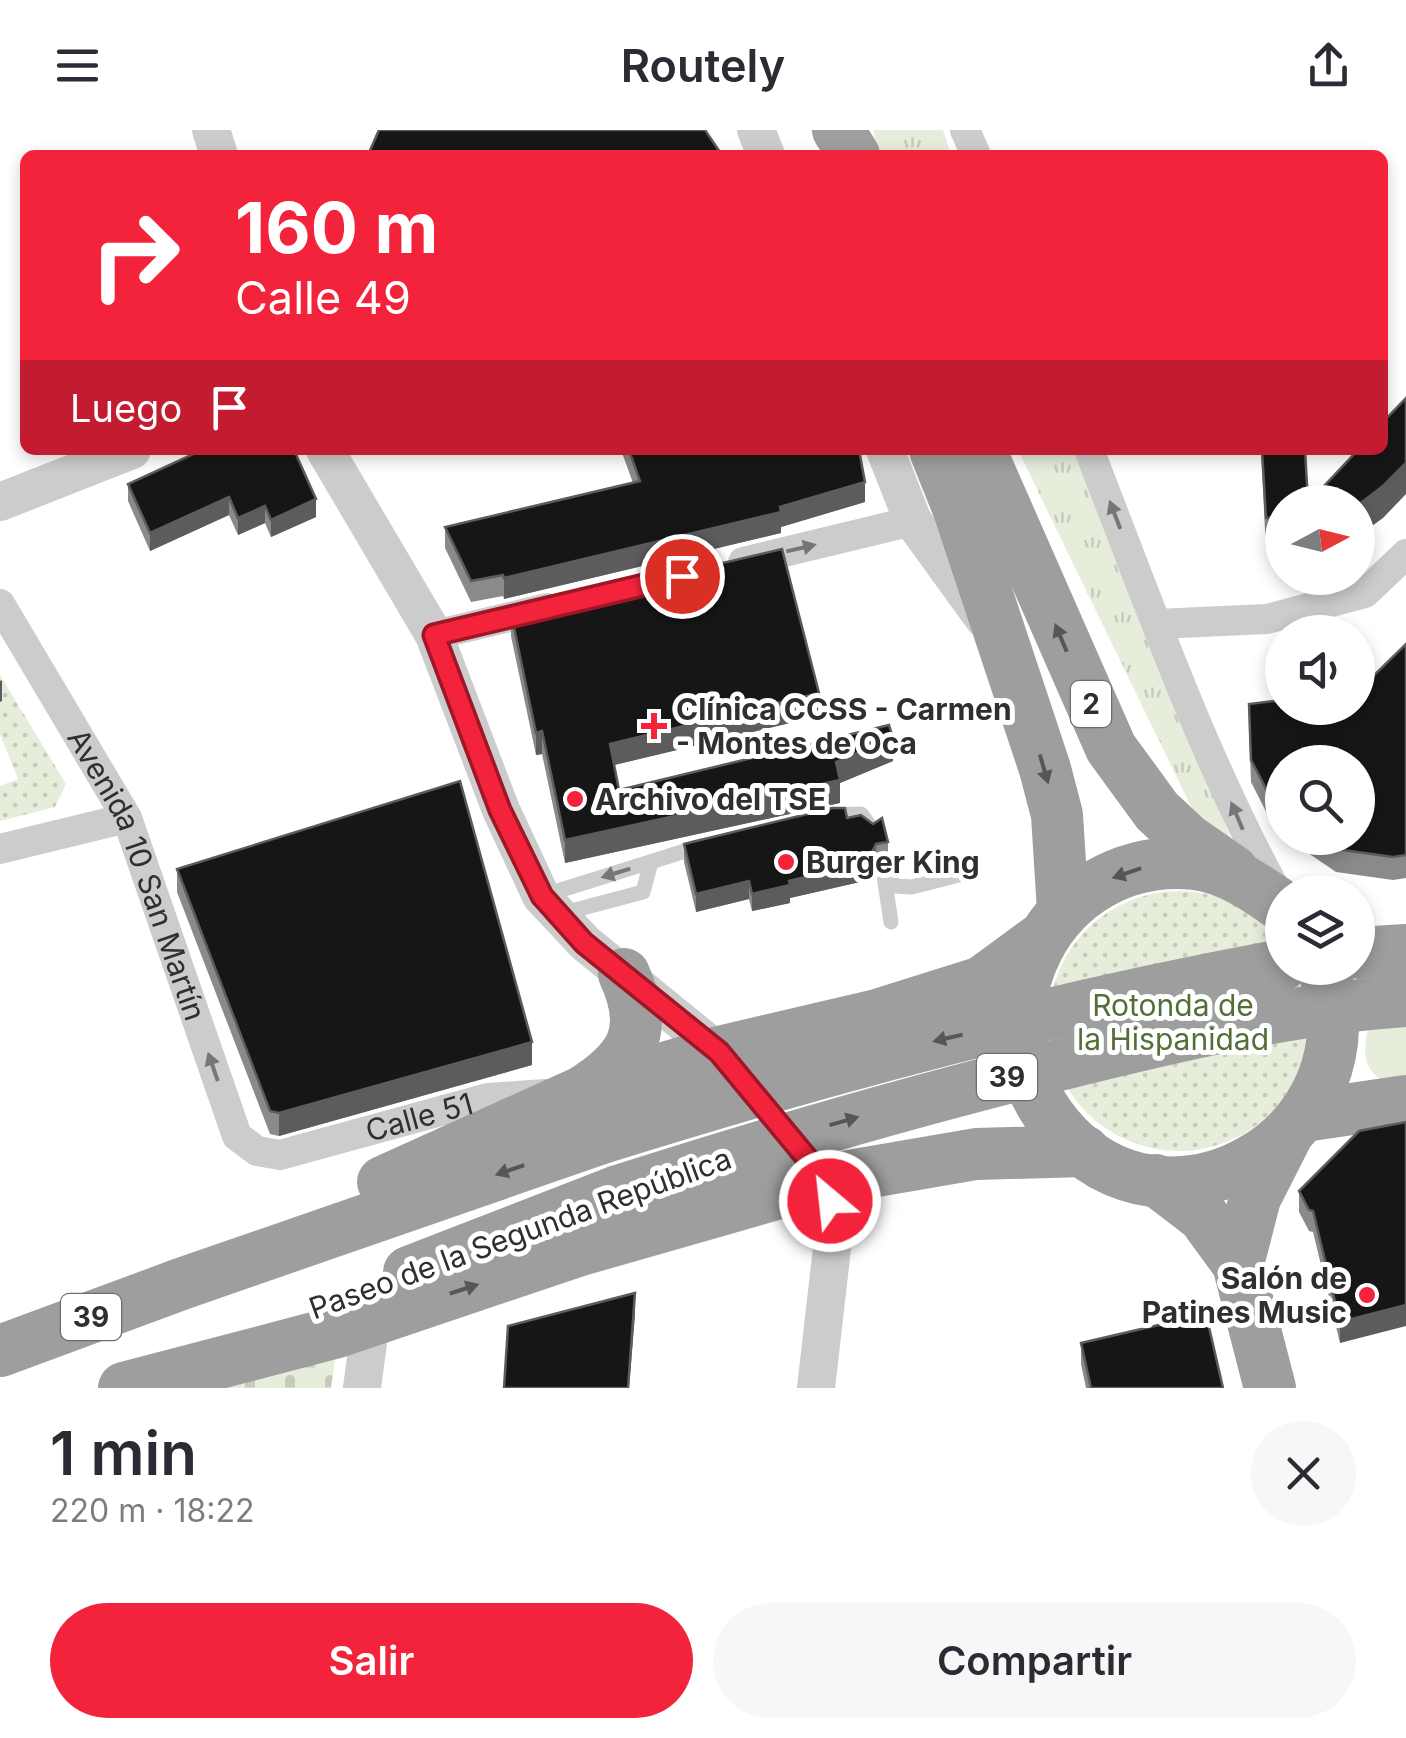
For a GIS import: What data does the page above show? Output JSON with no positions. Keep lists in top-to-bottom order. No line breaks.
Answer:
{"streets":{"highway":["2","39","Paseo de la Segunda República"],"street":["Avenida 10 San Martín","Calle 51"]},"crossings":[["Avenida 10 San Martín","Calle 51"],["Calle 51","Paseo de la Segunda República"]],"one_way":["Avenida 10 San Martín"],"parks":["Rotonda de la Hispanidad"],"places":{"health":["Clínica CCSS - Carmen - Montes de Oca"],"other":["Archivo del TSE","Burger King","Salón de Patines Music"]},"north":"right","page":{"header":"Routely","turn":["160 m","Calle 49"],"then":"Luego","heading":["1 min","220 m · 18:22"],"buttons":["Salir","Compartir"]}}
